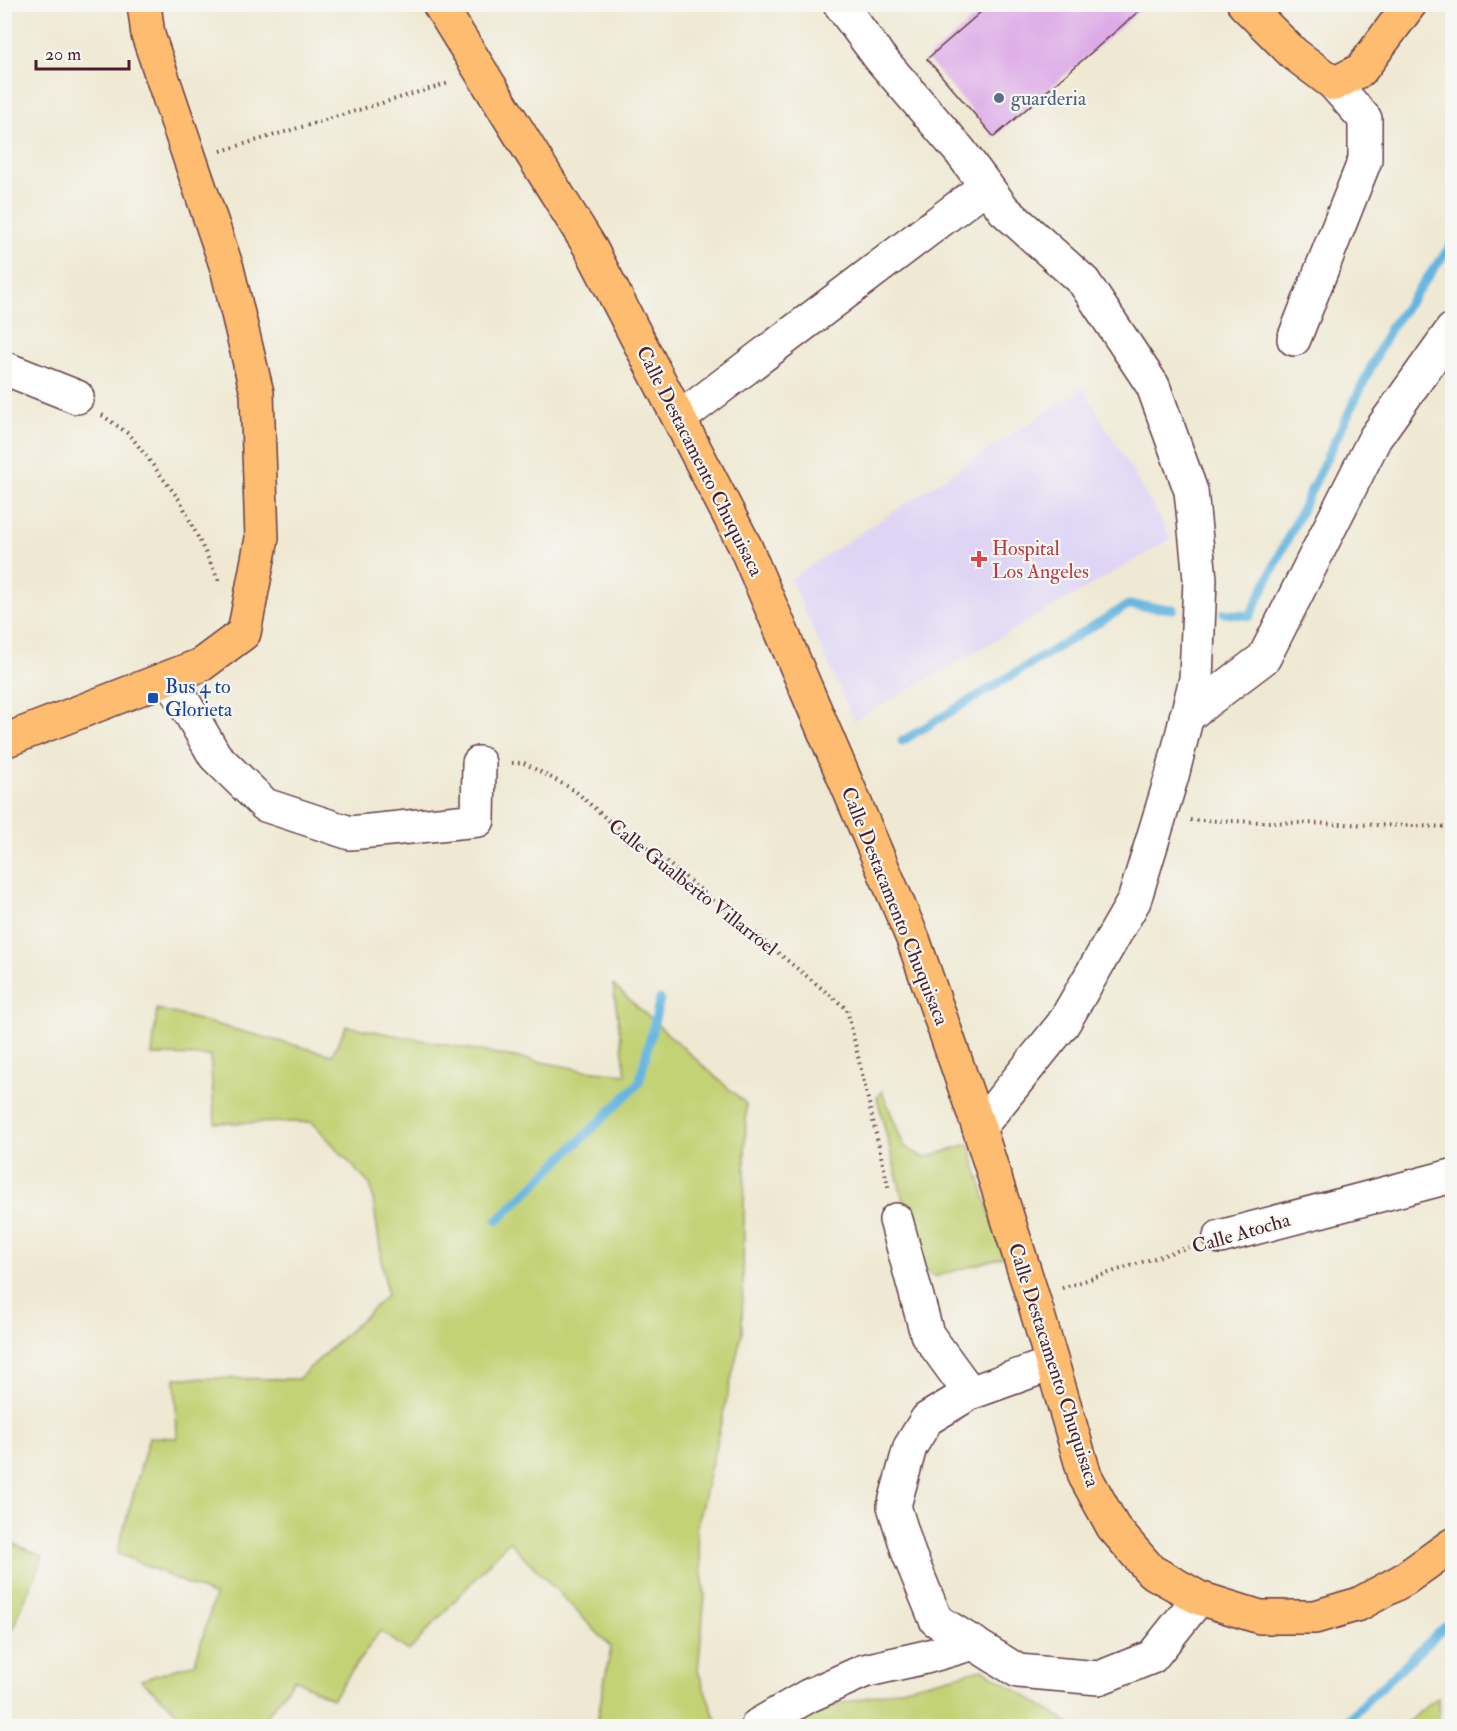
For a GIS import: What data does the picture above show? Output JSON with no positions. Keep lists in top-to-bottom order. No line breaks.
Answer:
{"streets":{"main road":["Calle Destacamento Chuquisaca"],"street":["Calle Atocha"],"path":["Calle Gualberto Villarroel"]},"crossings":[["Calle Destacamento Chuquisaca","Calle Atocha"]],"places":{"other":["guarderia"],"health":["Hospital Los Angeles"],"transit":["Bus 4 to Glorieta"]},"scale_bar":"20 m"}
